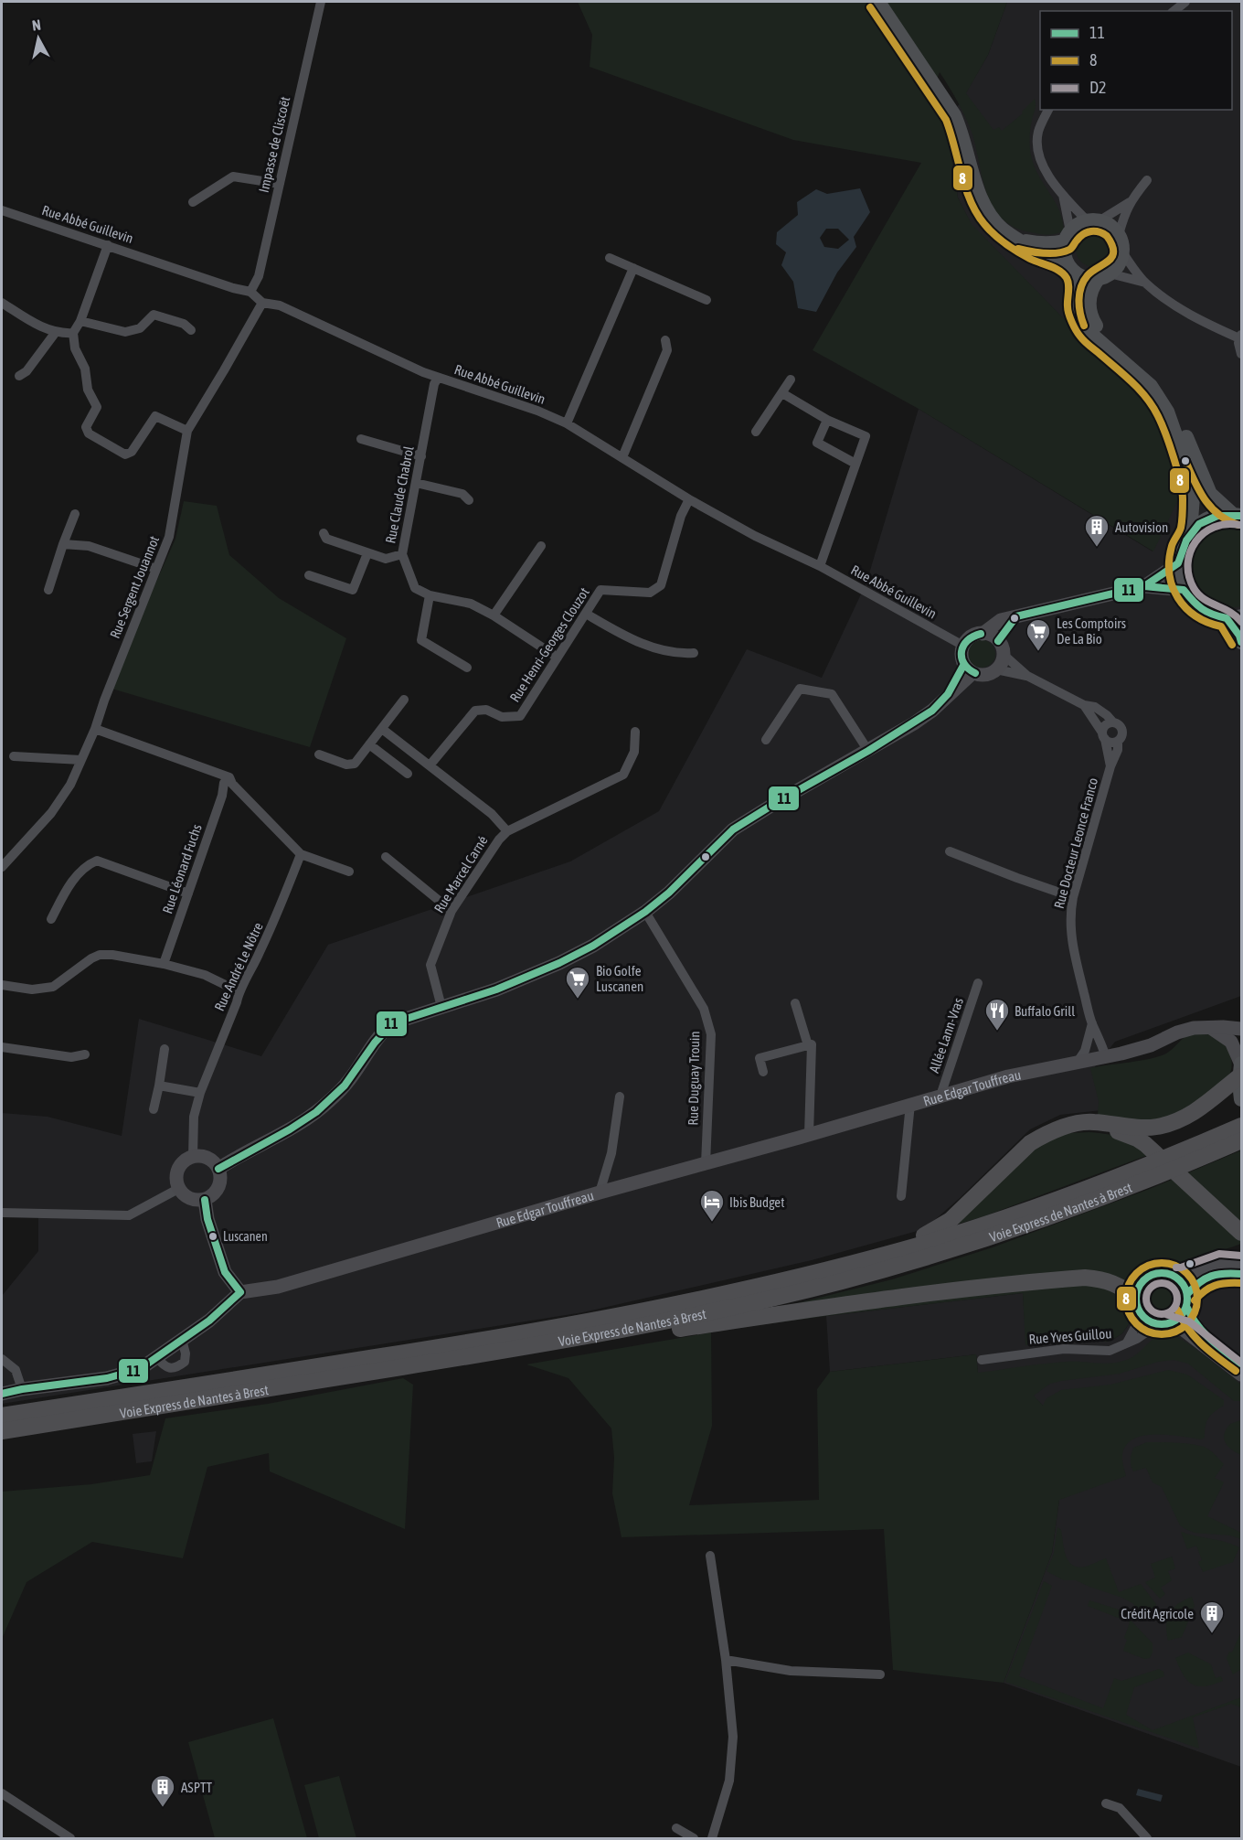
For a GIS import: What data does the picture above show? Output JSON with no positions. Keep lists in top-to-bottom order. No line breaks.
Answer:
{"streets":{"highway":["Voie Express de Nantes à Brest"],"street":["Impasse de Cliscoët","Rue Abbé Guillevin","Rue Claude Chabrol","Rue Sergent Jouannot","Rue Henri-Georges Clouzot","Rue Docteur Leonce Franco","Rue Léonard Fuchs","Rue Marcel Carné","Rue André Le Nôtre","Allée Lann-Vras","Rue Duguay Trouin","Rue Edgar Touffreau","Rue Yves Guillou"]},"crossings":[["Impasse de Cliscoët","Rue Abbé Guillevin"],["Rue Abbé Guillevin","Rue Claude Chabrol"],["Rue Abbé Guillevin","Rue Sergent Jouannot"],["Rue Abbé Guillevin","Rue Henri-Georges Clouzot"],["Rue Docteur Leonce Franco","Rue Edgar Touffreau"],["Allée Lann-Vras","Rue Edgar Touffreau"],["Rue Duguay Trouin","Rue Edgar Touffreau"]],"places":{"building":["Autovision","Crédit Agricole","ASPTT"],"supermarket":["Les Comptoirs De La Bio","Bio Golfe Luscanen"],"restaurant":["Buffalo Grill"],"hotel":["Ibis Budget"],"other":["Luscanen"]},"lines":["transit line 8","transit line 11","transit line D2"],"legend":["11","8","D2"],"north":"top"}
